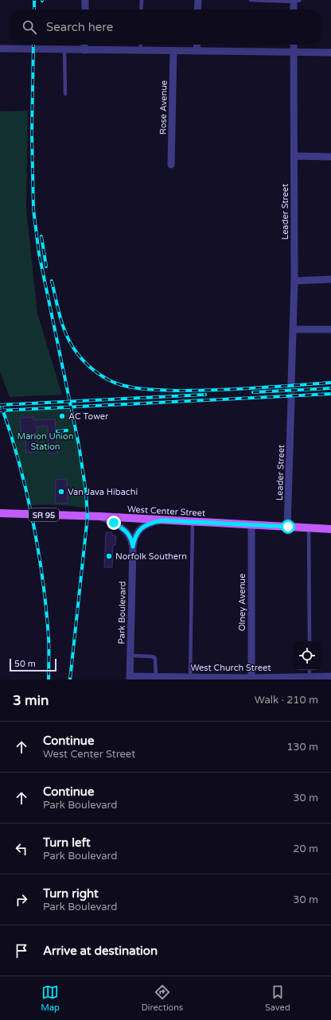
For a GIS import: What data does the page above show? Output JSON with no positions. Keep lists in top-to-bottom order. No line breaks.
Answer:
{"streets":{"main road":["West Center Street","SR 95"],"street":["Rose Avenue","Leader Street","Olney Avenue","Park Boulevard","West Church Street"]},"crossings":[["Leader Street","West Center Street"],["West Center Street","Olney Avenue"],["West Center Street","Park Boulevard"],["Olney Avenue","West Church Street"],["Park Boulevard","West Church Street"]],"parks":["Marion Union Station"],"places":["AC Tower","Van Java Hibachi","Norfolk Southern"],"scale_bar":"50 m","page":{"search":"Search here","scale":"50 m","heading":["3 min","Walk · 210 m"],"list":[["Continue","West Center Street","130 m"],["Continue","Park Boulevard","30 m"],["Turn left","Park Boulevard","20 m"],["Turn right","Park Boulevard","30 m"],"Arrive at destination"],"nav":["Map","Directions","Saved"]}}
